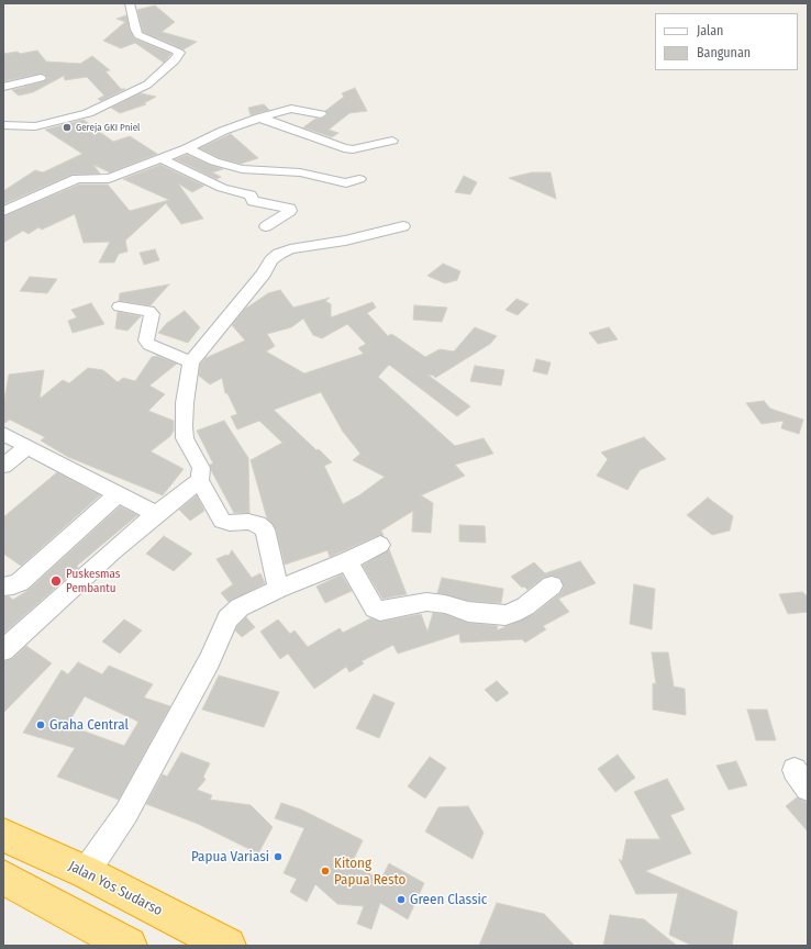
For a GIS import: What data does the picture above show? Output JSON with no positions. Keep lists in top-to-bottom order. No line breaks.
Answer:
{"streets":{"highway":["Jalan Yos Sudarso"]},"places":["Gereja GKI Pniel","Puskesmas Pembantu","Graha Central","Papua Variasi","Kitong Papua Resto","Green Classic"],"legend":["Jalan","Bangunan"]}
